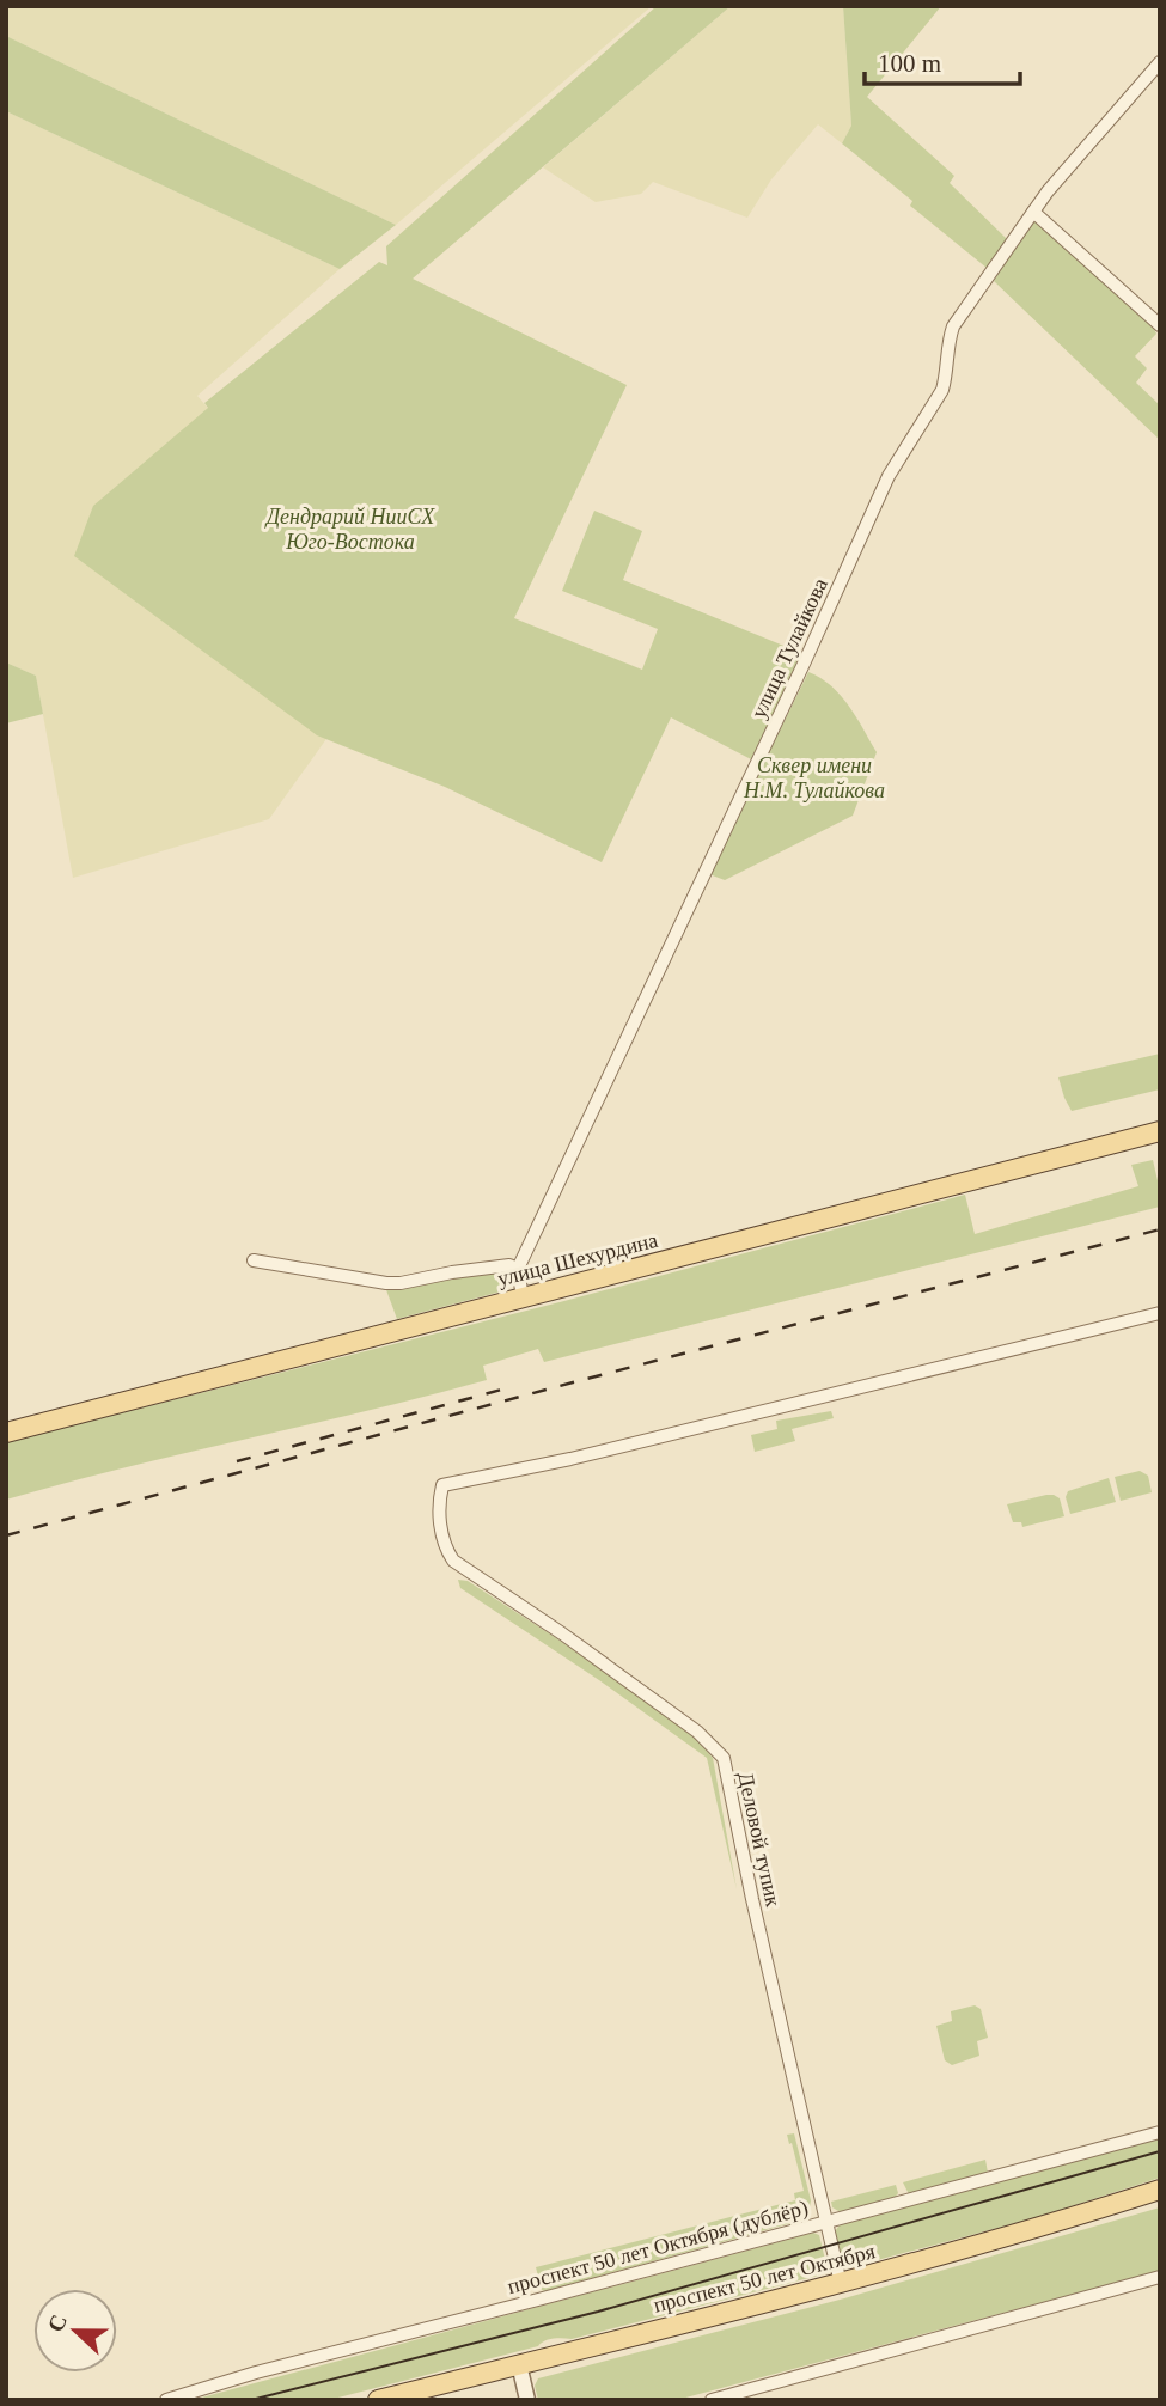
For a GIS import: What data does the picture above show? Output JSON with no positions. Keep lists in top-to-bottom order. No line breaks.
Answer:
{"streets":{"main road":["улица Шехурдина","проспект 50 лет Октября"],"street":["улица Тулайкова","Деловой тупик","проспект 50 лет Октября (дублёр)"]},"crossings":[["Деловой тупик","проспект 50 лет Октября (дублёр)"],["Деловой тупик","проспект 50 лет Октября"]],"parks":["Дендрарий НииСХ Юго-Востока","Сквер имени Н.М. Тулайкова"],"scale_bar":"100 m","north":"left"}
